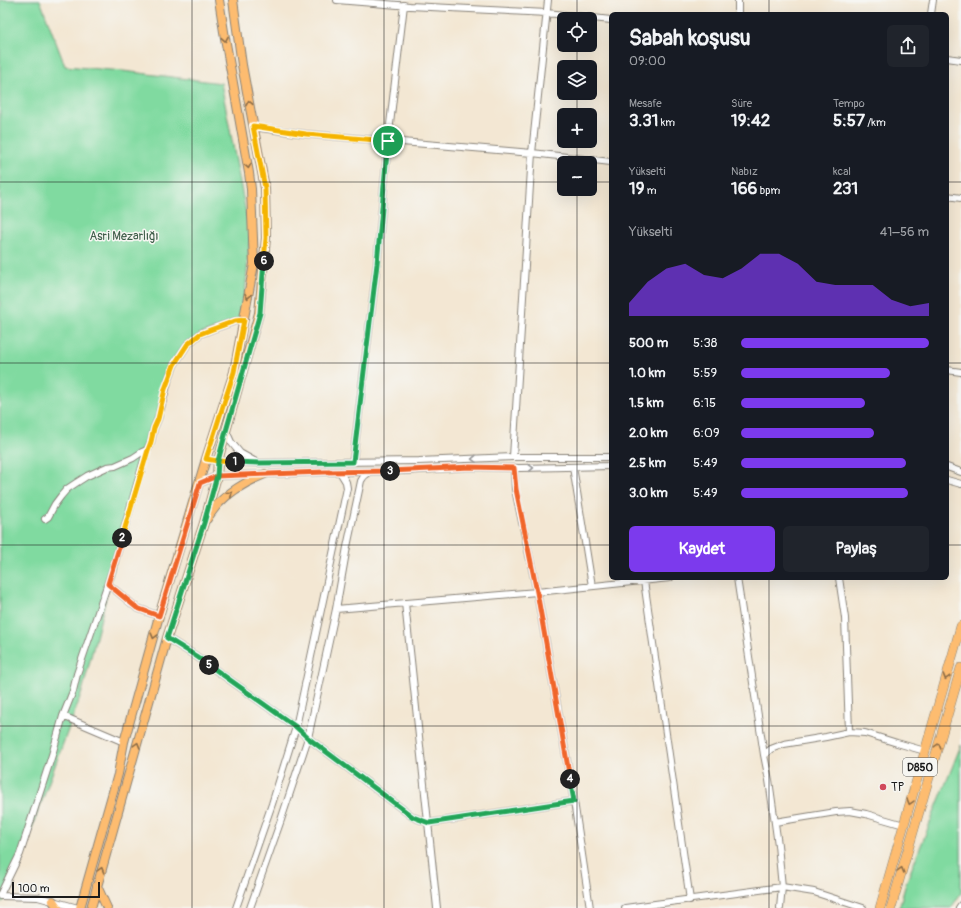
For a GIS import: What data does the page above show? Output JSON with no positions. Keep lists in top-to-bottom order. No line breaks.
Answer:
{"streets":{"highway":["D850"]},"parks":["Asri Mezarlığı"],"places":["TP"],"scale_bar":"100 m","page":{"map_buttons":["+","−"],"heading":["Sabah koşusu","09:00"],"stats":[["Mesafe","3.31 km"],["Süre","19:42"],["Tempo","5:57 /km"],["Yükselti","19 m"],["Nabız","166 bpm"],["kcal","231"]],"chart":["Yükselti","41–56 m"],"pins":["6","1","3","2","5","4"],"list":[{"name":"500 m","note":"5:38"},{"name":"1.0 km","note":"5:59"},{"name":"1.5 km","note":"6:15"},{"name":"2.0 km","note":"6:09"},{"name":"2.5 km","note":"5:49"},{"name":"3.0 km","note":"5:49"}],"buttons":["Kaydet","Paylaş"],"scale":"100 m"}}
